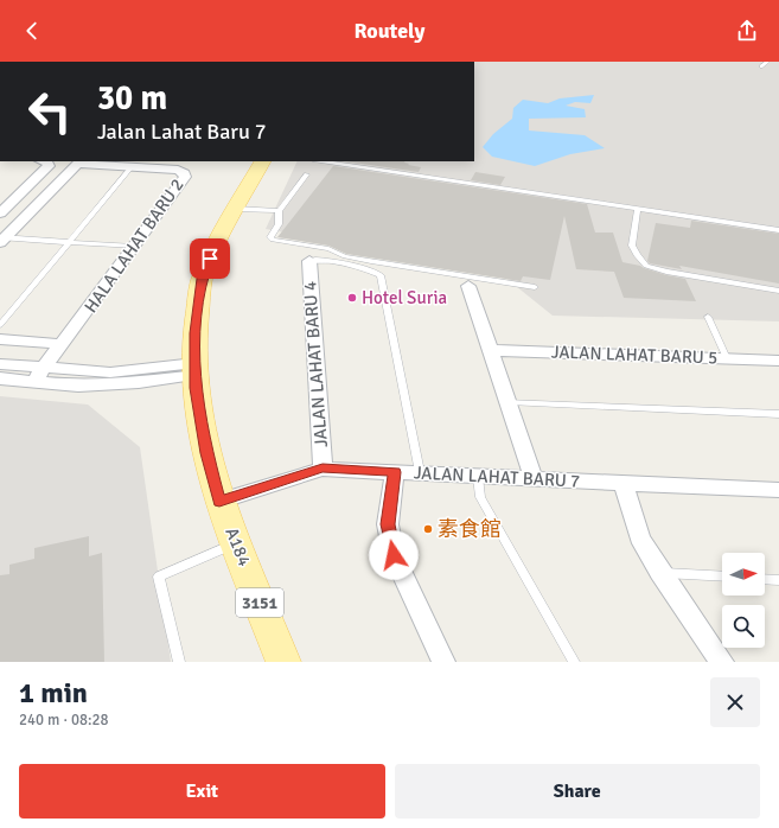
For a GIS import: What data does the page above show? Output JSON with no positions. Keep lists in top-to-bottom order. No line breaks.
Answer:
{"streets":{"main road":["A184","3151"],"street":["HALA LAHAT BARU 2","JALAN LAHAT BARU 5","JALAN LAHAT BARU 4","JALAN LAHAT BARU 7"]},"crossings":[["JALAN LAHAT BARU 4","JALAN LAHAT BARU 7"],["JALAN LAHAT BARU 7","A184"]],"places":["Hotel Suria","素食館"],"north":"right","page":{"header":"Routely","turn":["30 m","Jalan Lahat Baru 7"],"heading":["1 min","240 m · 08:28"],"buttons":["Exit","Share"]}}
